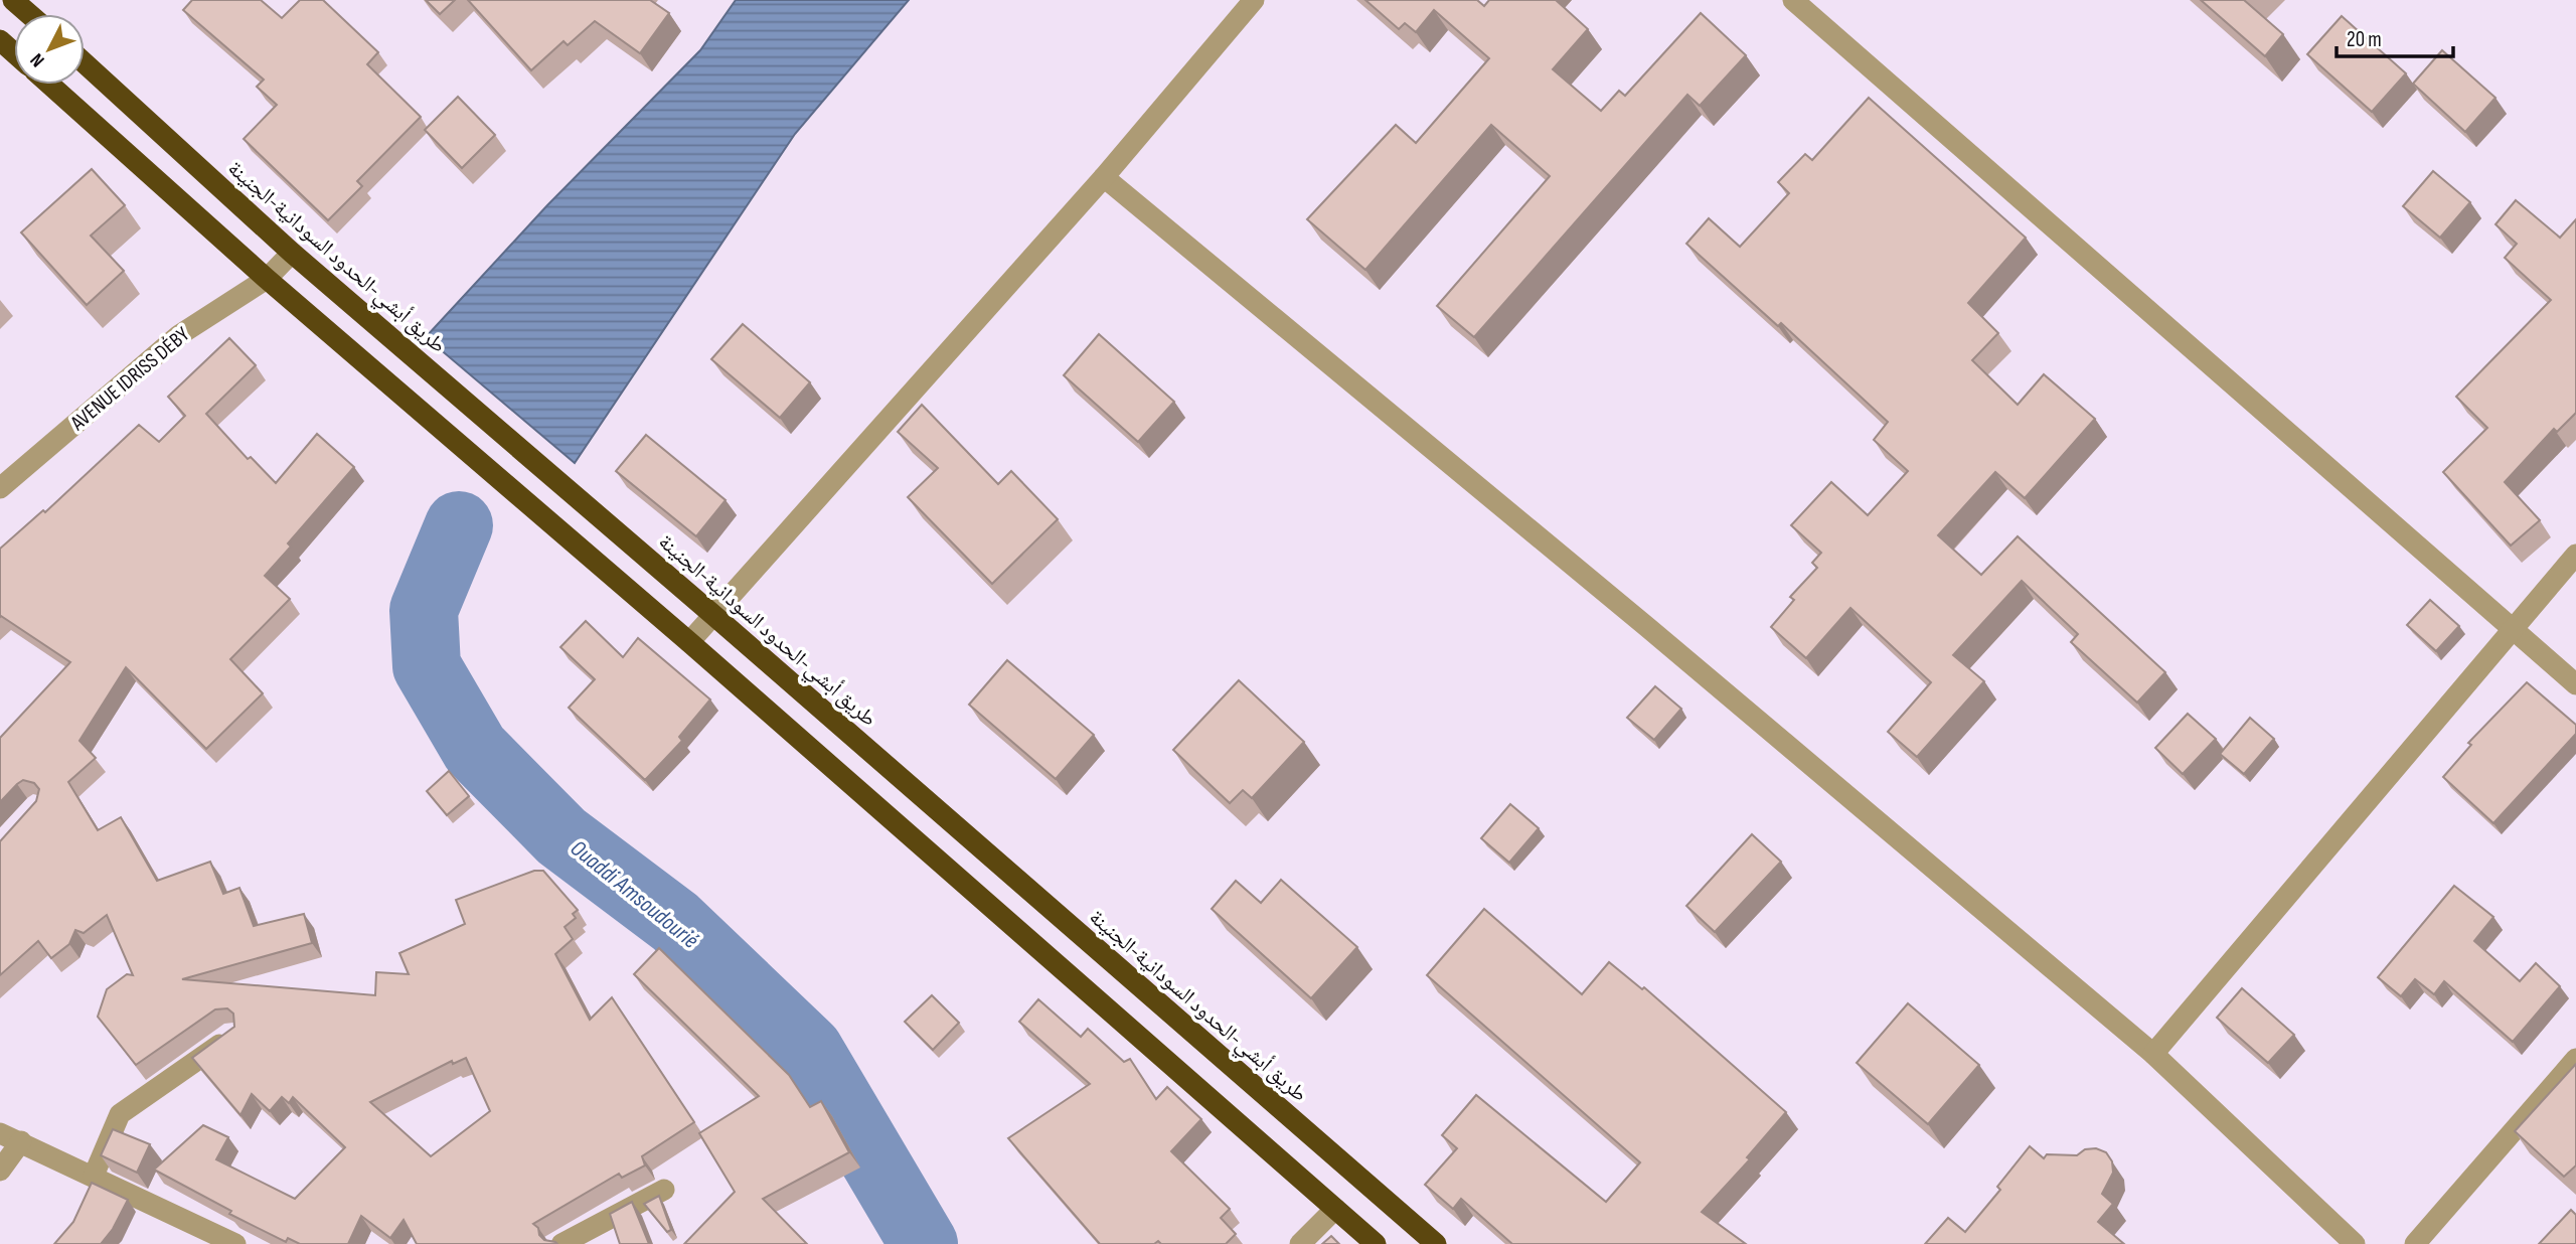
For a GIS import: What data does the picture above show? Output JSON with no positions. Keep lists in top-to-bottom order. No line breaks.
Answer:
{"streets":{"highway":["طريق أبشي-الحدود السودانية-الجنينة"],"street":["AVENUE IDRISS DÉBY"]},"crossings":[["طريق أبشي-الحدود السودانية-الجنينة","AVENUE IDRISS DÉBY"]],"water":["Ouaddi Amsoudourié"],"scale_bar":"20 m","north":"bottom left"}
